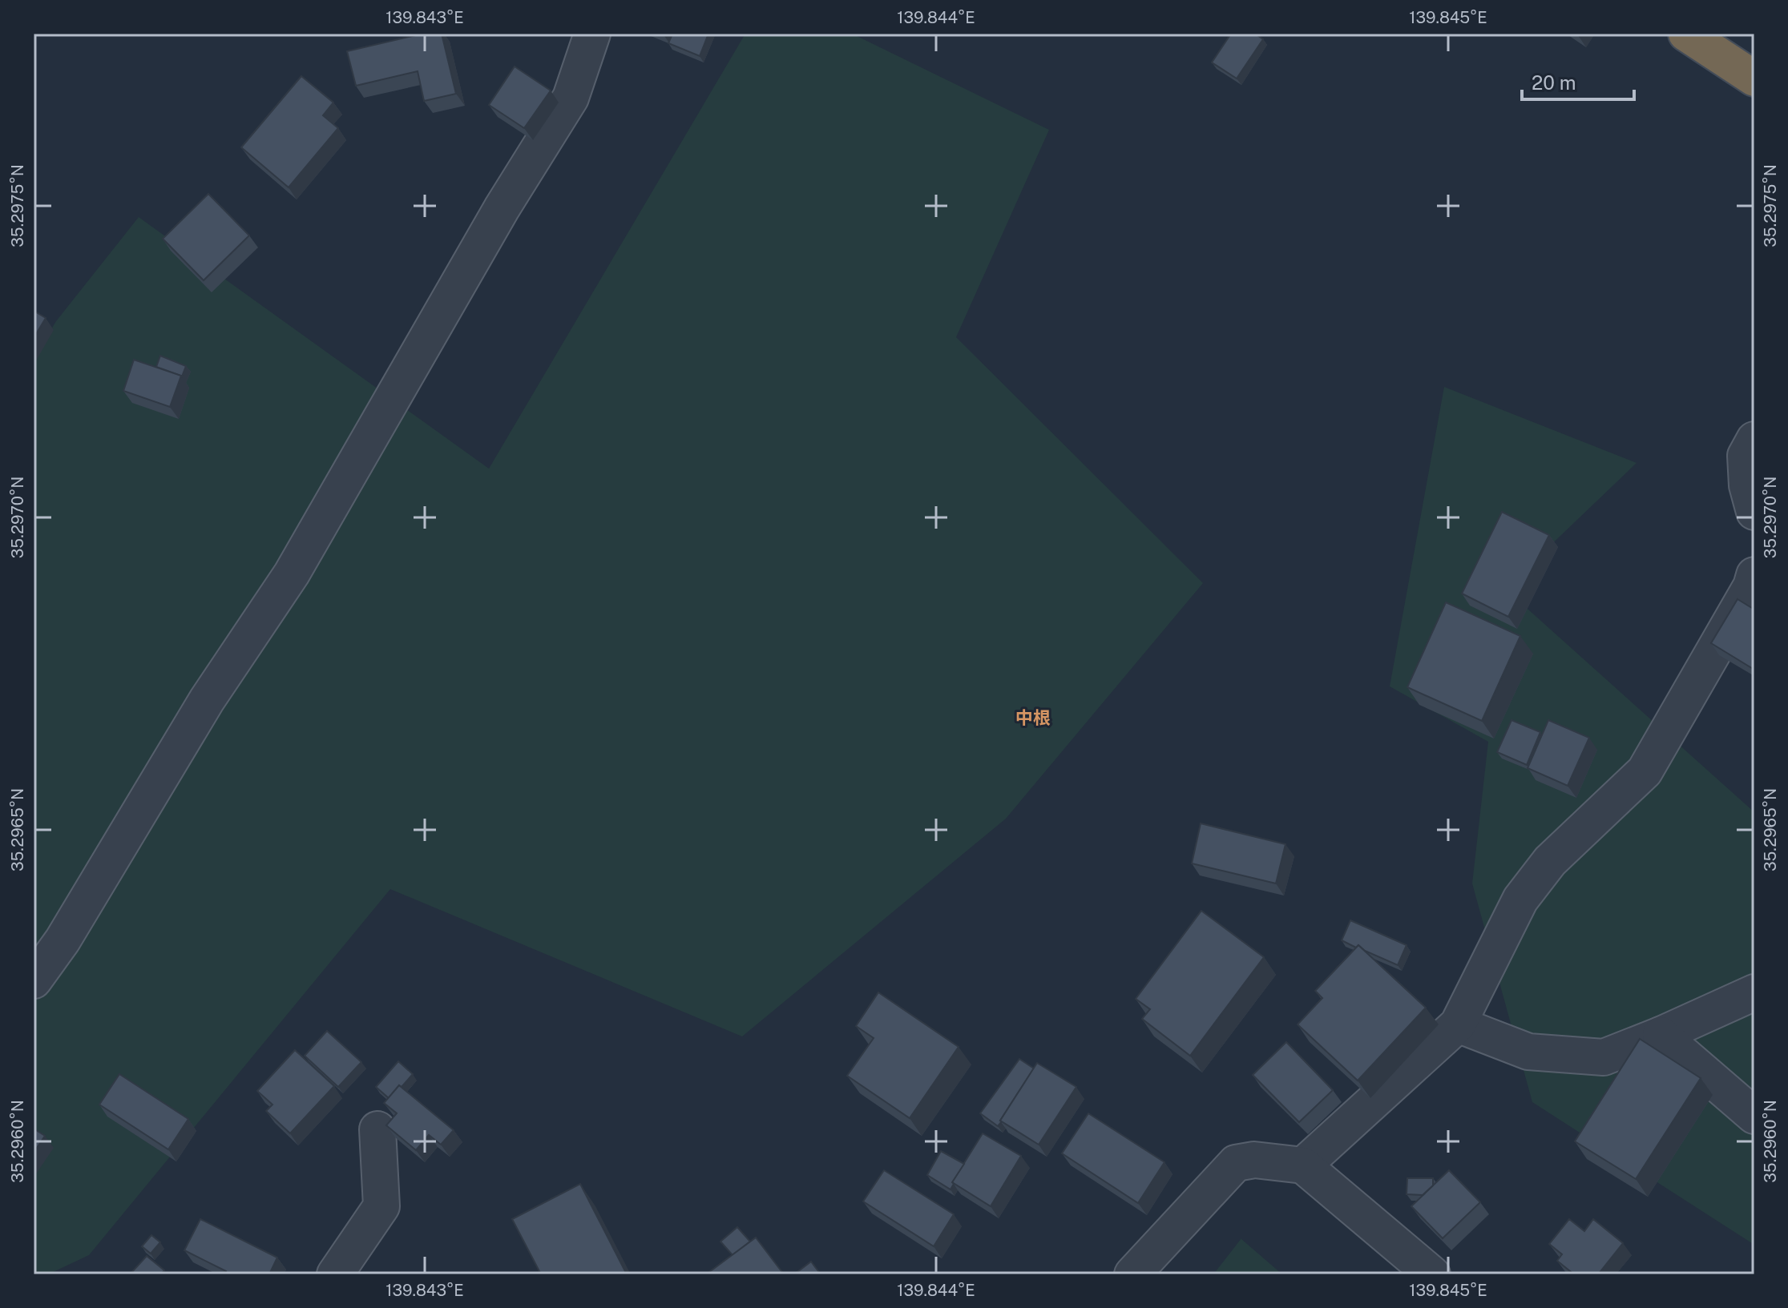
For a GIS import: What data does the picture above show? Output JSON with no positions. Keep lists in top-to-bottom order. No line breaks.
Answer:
{"districts":["中根"],"scale_bar":"20 m","coordinates":["139.843°E","139.844°E","139.845°E","35.2975°N","35.2970°N","35.2965°N","35.2960°N"]}
